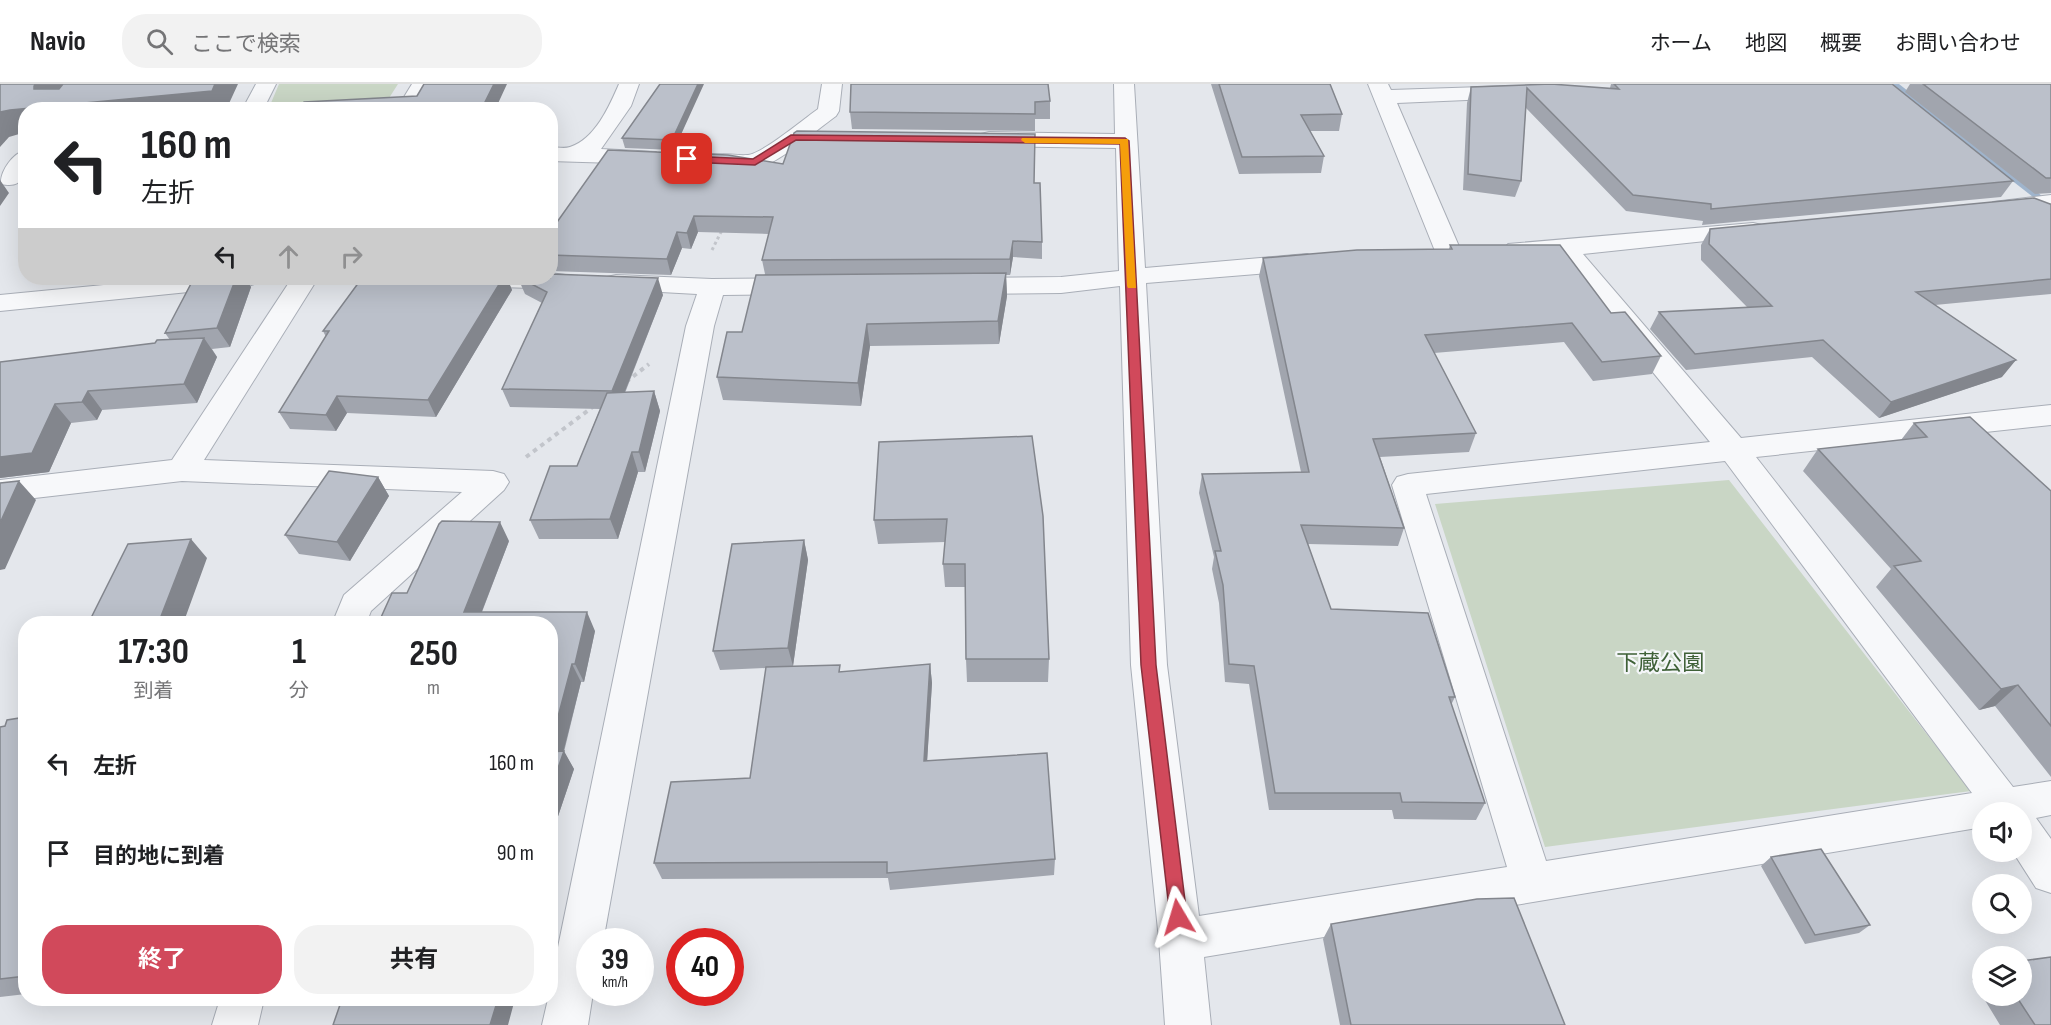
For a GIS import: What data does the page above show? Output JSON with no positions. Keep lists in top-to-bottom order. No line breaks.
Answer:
{"parks":["下蔵公園"],"page":{"header":"Navio","search":"ここで検索","nav":["ホーム","地図","概要","お問い合わせ"],"turn":["160 m","左折"],"eta":["17:30","到着","1","分","250","m"],"list":[{"name":"左折","value":"160 m"},{"name":"目的地に到着","value":"90 m"}],"buttons":["終了","共有"],"speed":"39 km/h","limit":"40"}}
